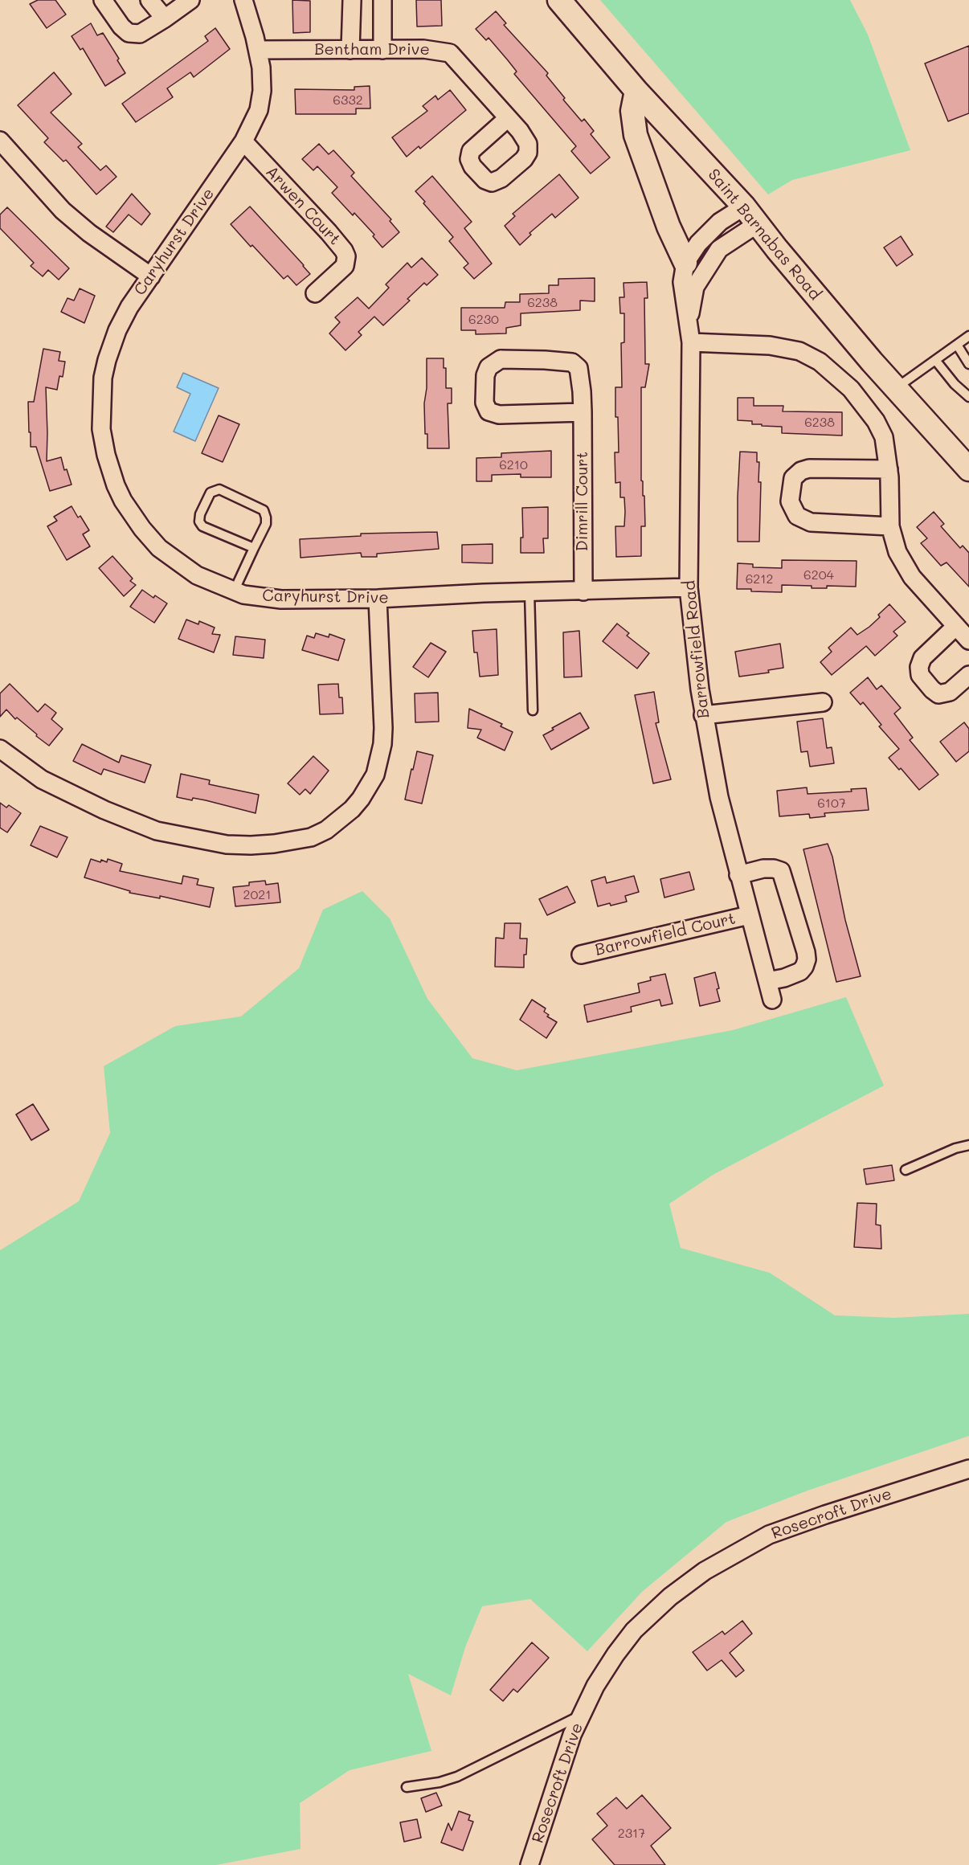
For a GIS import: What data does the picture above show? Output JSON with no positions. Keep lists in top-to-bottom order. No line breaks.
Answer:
{"streets":{"main road":["Saint Barnabas Road"],"street":["Bentham Drive","Arwen Court","Caryhurst Drive","Dimrill Court","Barrowfield Road","Barrowfield Court","Rosecroft Drive"]},"crossings":[["Bentham Drive","Caryhurst Drive"],["Arwen Court","Caryhurst Drive"],["Saint Barnabas Road","Barrowfield Road"],["Caryhurst Drive","Dimrill Court"],["Caryhurst Drive","Barrowfield Road"],["Barrowfield Road","Barrowfield Court"]],"house_numbers":["6332","6238","6230","6238","6210","6204","6212","6107","2021","2317"]}
